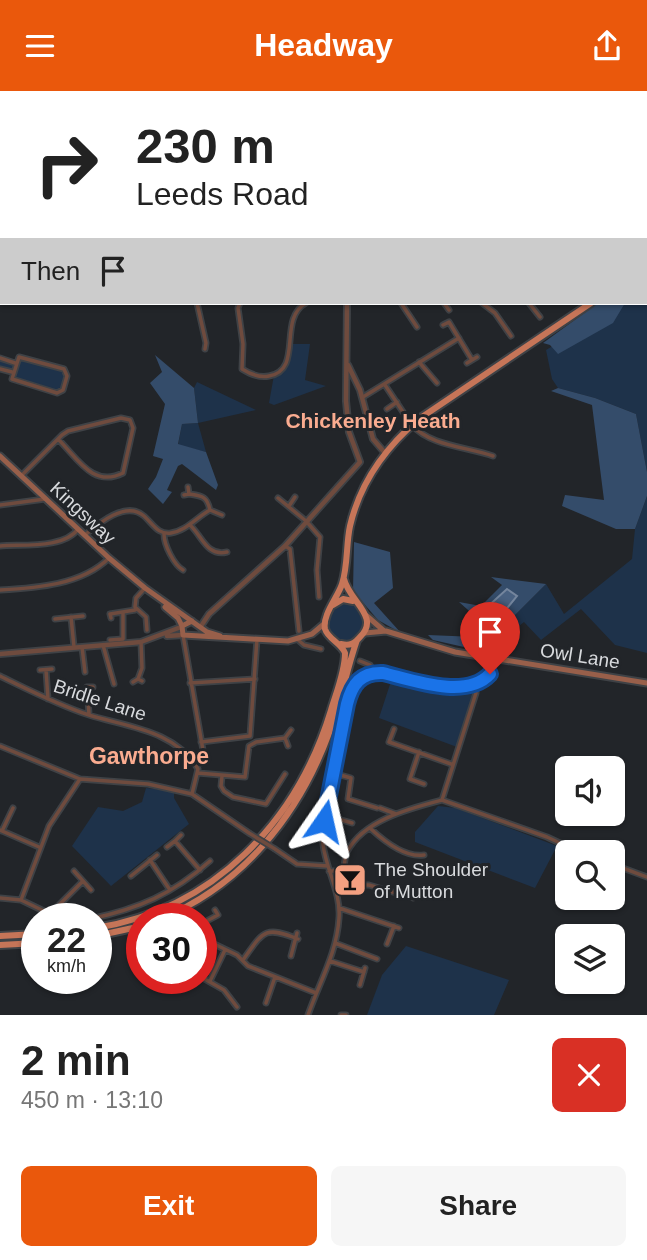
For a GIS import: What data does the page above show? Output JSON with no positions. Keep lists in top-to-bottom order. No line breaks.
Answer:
{"streets":{"main road":["Kingsway","Owl Lane"],"street":["Bridle Lane"]},"districts":["Chickenley Heath","Gawthorpe"],"places":{"bar":["The Shoulder of Mutton"]},"page":{"header":"Headway","turn":["230 m","Leeds Road"],"then":"Then","speed":"22 km/h","limit":"30","heading":["2 min","450 m · 13:10"],"buttons":["Exit","Share"]}}
